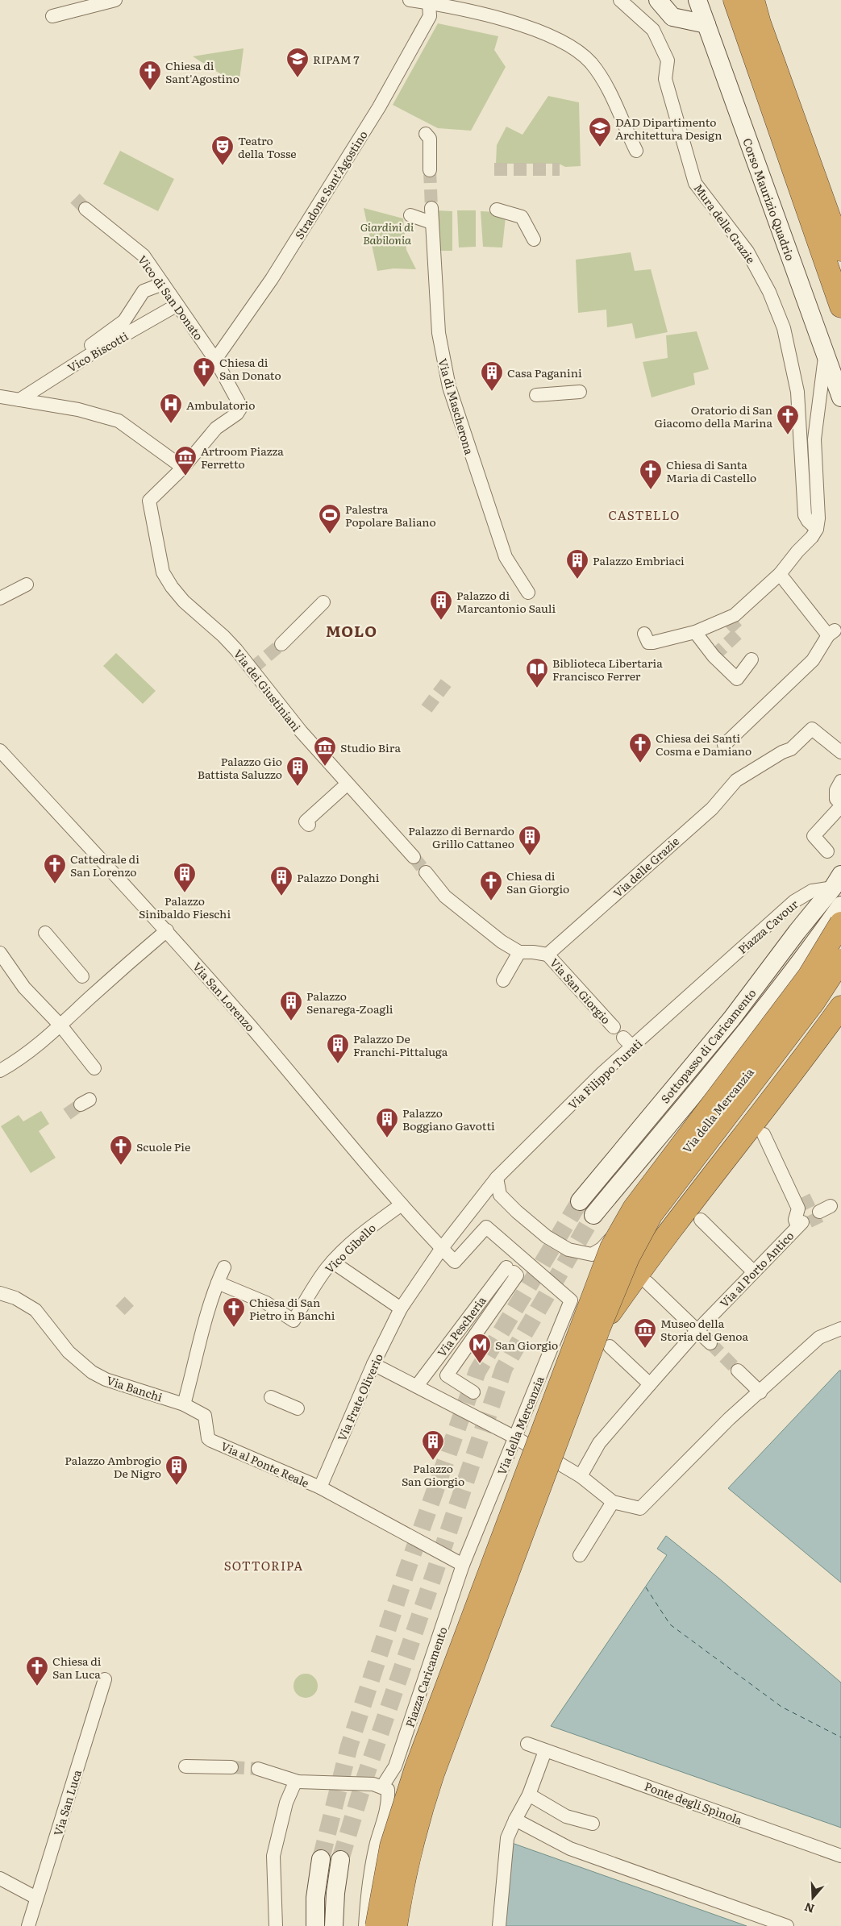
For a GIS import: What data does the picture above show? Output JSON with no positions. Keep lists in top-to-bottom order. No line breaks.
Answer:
{"streets":{"main road":["Corso Maurizio Quadrio","Sottopasso di Caricamento"],"street":["Stradone Sant'Agostino","Mura delle Grazie","Vico di San Donato","Vico Biscotti","Via di Mascherona","Via dei Giustiniani","Via delle Grazie","Piazza Cavour","Via San Giorgio","Via San Lorenzo","Via Filippo Turati","Via della Mercanzia","Vico Gibello","Via al Porto Antico","Via Pescheria","Via Banchi","Via Frate Oliverio","Via al Ponte Reale","Piazza Caricamento","Via San Luca","Ponte degli Spìnola"]},"crossings":[["Stradone Sant'Agostino","Vico di San Donato"],["Vico di San Donato","Vico Biscotti"],["Vico di San Donato","Via dei Giustiniani"],["Via delle Grazie","Via San Giorgio"],["Piazza Cavour","Sottopasso di Caricamento"],["Piazza Cavour","Via Filippo Turati"],["Via San Lorenzo","Via Filippo Turati"],["Via San Lorenzo","Via della Mercanzia"],["Via San Lorenzo","Vico Gibello"],["Via San Lorenzo","Via Frate Oliverio"],["Via Filippo Turati","Via della Mercanzia"],["Via Filippo Turati","Via Frate Oliverio"],["Via della Mercanzia","Via Frate Oliverio"],["Via della Mercanzia","Piazza Caricamento"],["Via Banchi","Via al Ponte Reale"],["Via Frate Oliverio","Via al Ponte Reale"]],"districts":["CASTELLO","MOLO","SOTTORIPA"],"parks":["Giardini di Babilonia"],"places":{"school or university":["RIPAM 7","DAD Dipartimento Architettura Design"],"church":["Chiesa di Sant'Agostino","Chiesa di San Donato","Oratorio di San Giacomo della Marina","Chiesa di Santa Maria di Castello","Chiesa dei Santi Cosma e Damiano","Cattedrale di San Lorenzo","Chiesa di San Giorgio","Scuole Pie","Chiesa di San Pietro in Banchi","Chiesa di San Luca"],"theatre":["Teatro della Tosse"],"building":["Casa Paganini","Palazzo Embriaci","Palazzo di Marcantonio Sauli","Palazzo Gio Battista Saluzzo","Palazzo di Bernardo Grillo Cattaneo","Palazzo Sinibaldo Fieschi","Palazzo Donghi","Palazzo Senarega-Zoagli","Palazzo De Franchi-Pittaluga","Palazzo Boggiano Gavotti","Palazzo San Giorgio","Palazzo Ambrogio De Nigro"],"hospital":["Ambulatorio"],"museum":["Artroom Piazza Ferretto","Studio Bira","Museo della Storia del Genoa"],"sports":["Palestra Popolare Baliano"],"library":["Biblioteca Libertaria Francisco Ferrer"],"metro station":["San Giorgio"]},"north":"bottom"}
